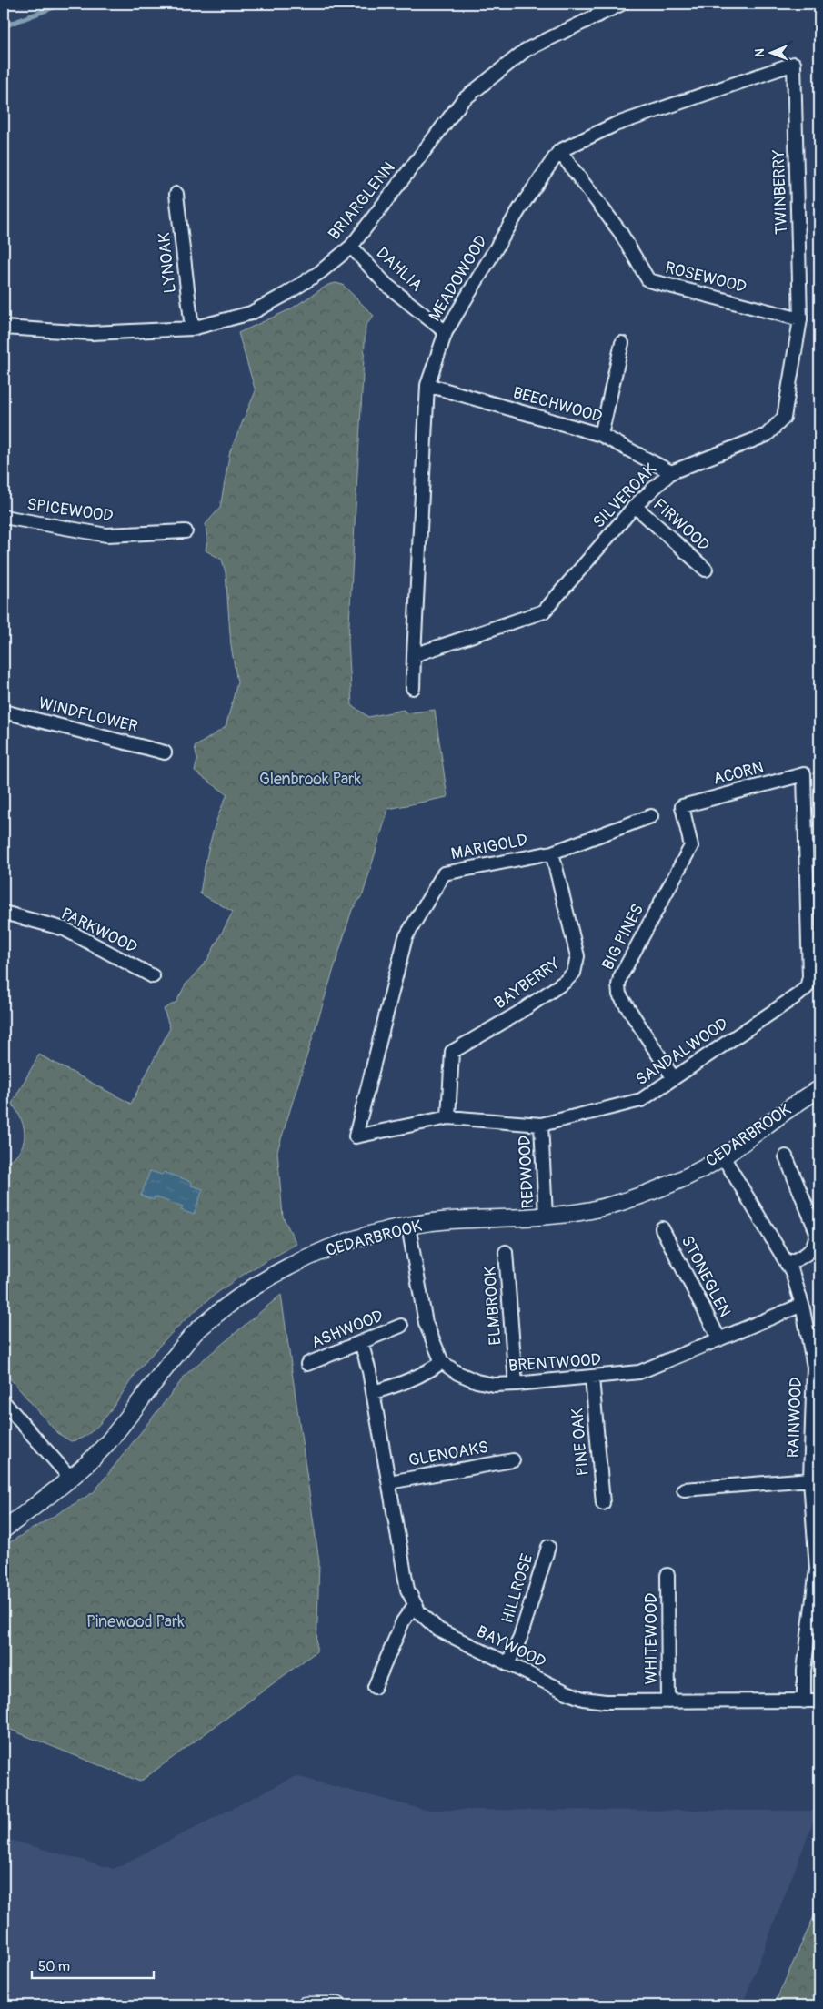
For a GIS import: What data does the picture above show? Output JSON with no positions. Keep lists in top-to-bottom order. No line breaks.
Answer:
{"streets":{"street":["TWINBERRY","BRIARGLENN","LYNOAK","DAHLIA","ROSEWOOD","MEADOWOOD","BEECHWOOD","SILVEROAK","SPICEWOOD","FIRWOOD","WINDFLOWER","ACORN","MARIGOLD","PARKWOOD","BIG PINES","BAYBERRY","SANDALWOOD","CEDARBROOK","REDWOOD","STONEGLEN","ELMBROOK","ASHWOOD","BRENTWOOD","RAINWOOD","PINE OAK","GLENOAKS","HILLROSE","WHITEWOOD","BAYWOOD"]},"crossings":[["TWINBERRY","ROSEWOOD"],["TWINBERRY","MEADOWOOD"],["TWINBERRY","SILVEROAK"],["BRIARGLENN","LYNOAK"],["BRIARGLENN","DAHLIA"],["DAHLIA","MEADOWOOD"],["ROSEWOOD","MEADOWOOD"],["ROSEWOOD","SILVEROAK"],["MEADOWOOD","BEECHWOOD"],["MEADOWOOD","SILVEROAK"],["BEECHWOOD","SILVEROAK"],["SILVEROAK","FIRWOOD"],["ACORN","BIG PINES"],["ACORN","SANDALWOOD"],["MARIGOLD","BAYBERRY"],["MARIGOLD","SANDALWOOD"],["BIG PINES","SANDALWOOD"],["BAYBERRY","SANDALWOOD"],["SANDALWOOD","REDWOOD"],["CEDARBROOK","REDWOOD"],["CEDARBROOK","RAINWOOD"],["STONEGLEN","BRENTWOOD"],["ELMBROOK","BRENTWOOD"],["ASHWOOD","BAYWOOD"],["BRENTWOOD","RAINWOOD"],["BRENTWOOD","PINE OAK"],["RAINWOOD","BAYWOOD"],["GLENOAKS","BAYWOOD"],["HILLROSE","BAYWOOD"],["WHITEWOOD","BAYWOOD"]],"parks":["Glenbrook Park","Pinewood Park"],"scale_bar":"50 m","north":"left"}
